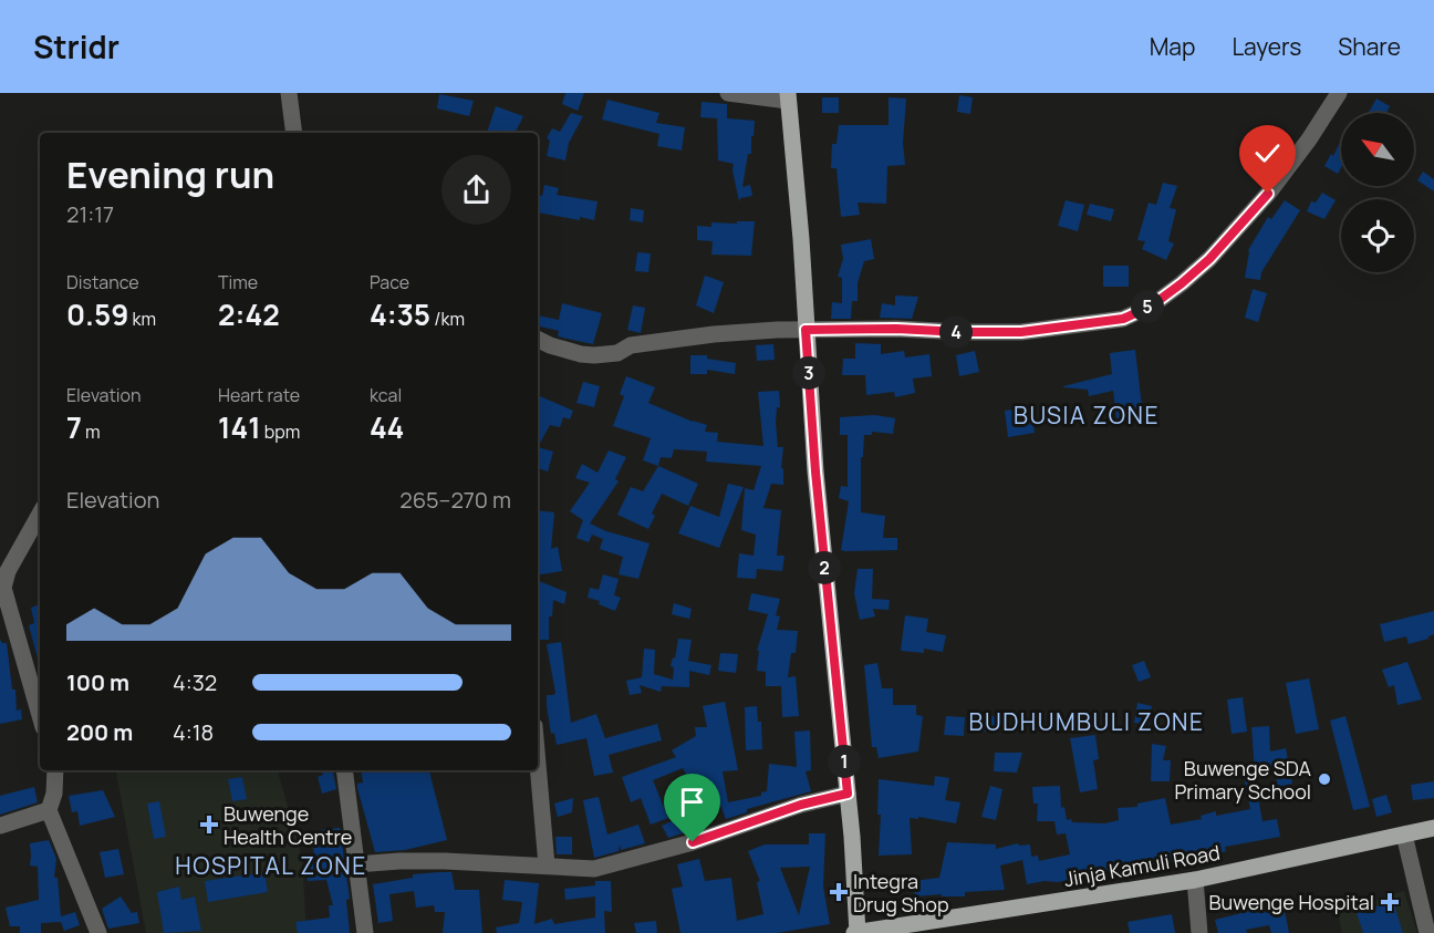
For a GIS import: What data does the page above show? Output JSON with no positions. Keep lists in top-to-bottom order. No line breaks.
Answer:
{"streets":{"main road":["Jinja Kamuli Road"]},"districts":["BUSIA ZONE","BUDHUMBULI ZONE","HOSPITAL ZONE"],"places":{"other":["Buwenge SDA Primary School"],"health":["Buwenge Health Centre","Integra Drug Shop","Buwenge Hospital"]},"north":"top left","page":{"header":"Stridr","nav":["Map","Layers","Share"],"heading":["Evening run","21:17"],"stats":[["Distance","0.59 km"],["Time","2:42"],["Pace","4:35 /km"],["Elevation","7 m"],["Heart rate","141 bpm"],["kcal","44"]],"pins":["5","4","3","2","1"],"chart":["Elevation","265–270 m"],"list":[{"name":"100 m","note":"4:32"},{"name":"200 m","note":"4:18"}]}}
